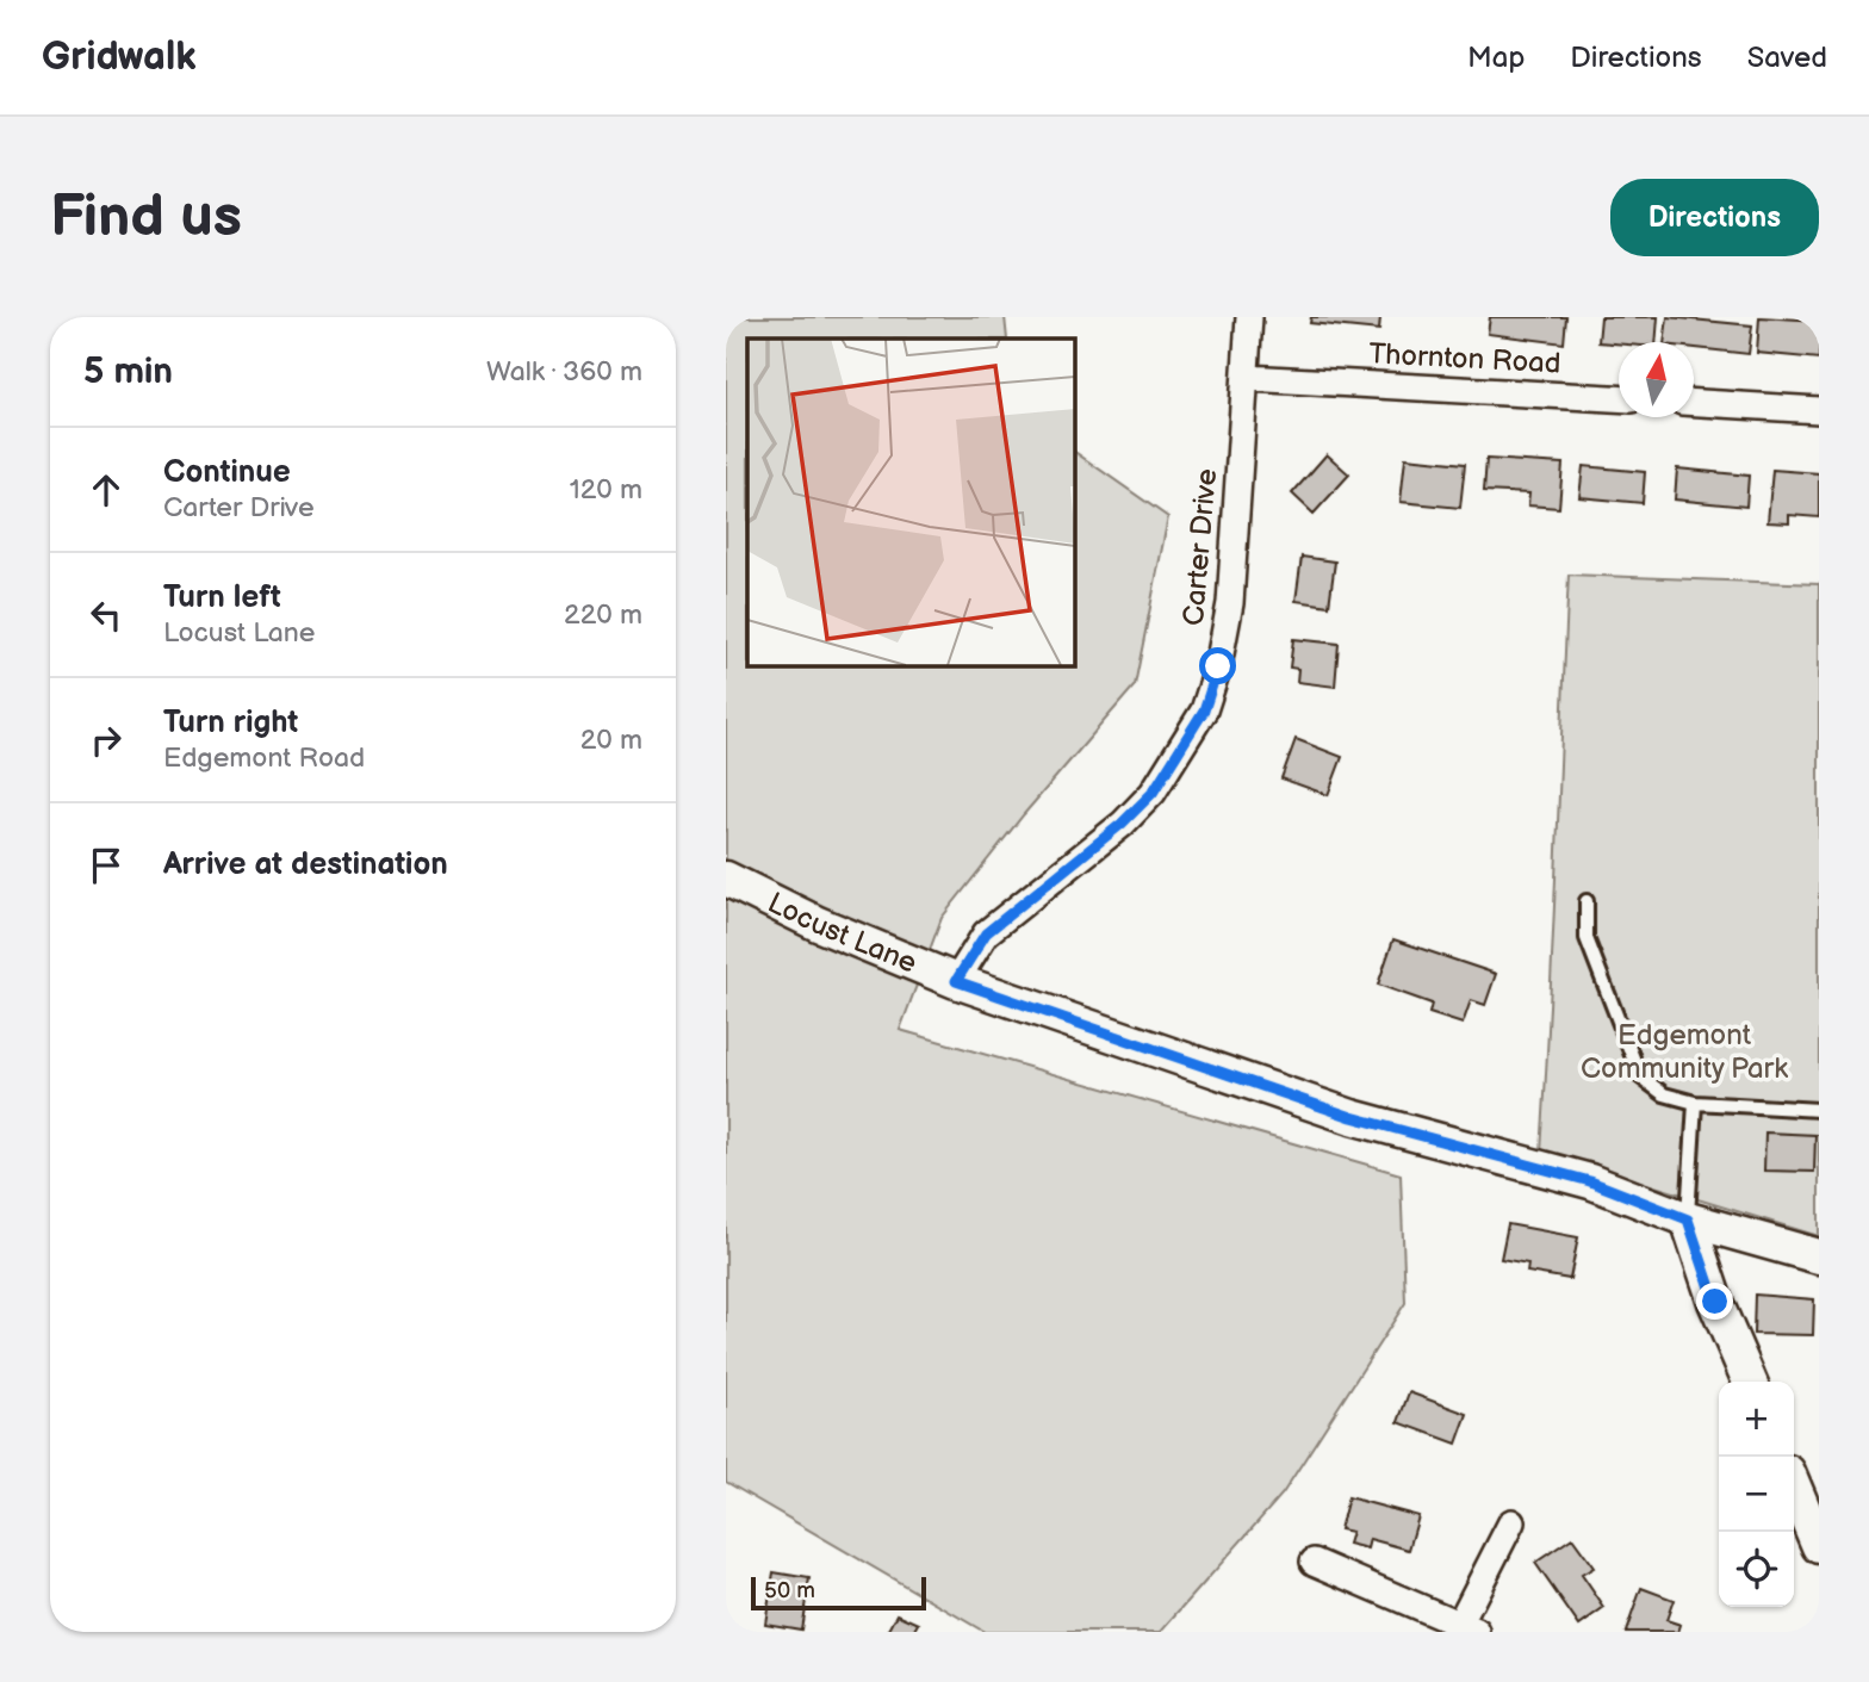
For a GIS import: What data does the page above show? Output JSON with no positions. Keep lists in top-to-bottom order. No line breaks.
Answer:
{"streets":{"street":["Thornton Road","Carter Drive","Locust Lane"]},"crossings":[["Thornton Road","Carter Drive"],["Carter Drive","Locust Lane"]],"parks":["Edgemont Community Park"],"scale_bar":"50 m","north":"top","page":{"header":"Gridwalk","nav":["Map","Directions","Saved"],"buttons":"Directions","title":"Find us","heading":["5 min","Walk · 360 m"],"list":[["Continue","Carter Drive","120 m"],["Turn left","Locust Lane","220 m"],["Turn right","Edgemont Road","20 m"],"Arrive at destination"],"map_buttons":["+","−"],"scale":"50 m"}}
